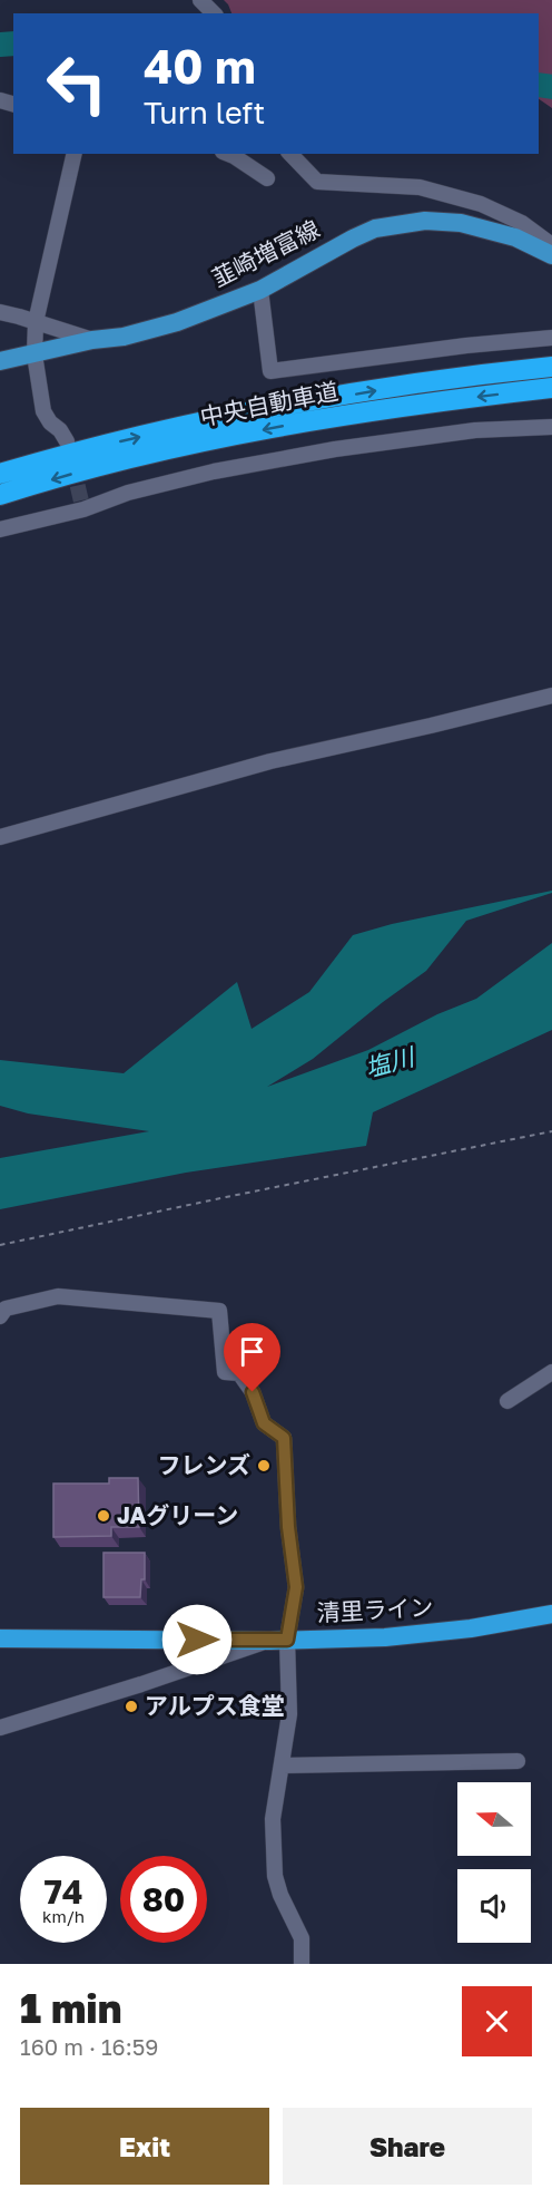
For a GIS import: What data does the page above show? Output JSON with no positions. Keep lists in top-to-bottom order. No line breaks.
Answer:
{"streets":{"highway":["中央自動車道","清里ライン"],"main road":["韮崎増富線"]},"water":["塩川"],"places":["フレンズ","JAグリーン","アルプス食堂"],"north":"left","page":{"turn":["40 m","Turn left"],"speed":"74 km/h","limit":"80","heading":["1 min","160 m · 16:59"],"buttons":["Exit","Share"]}}
